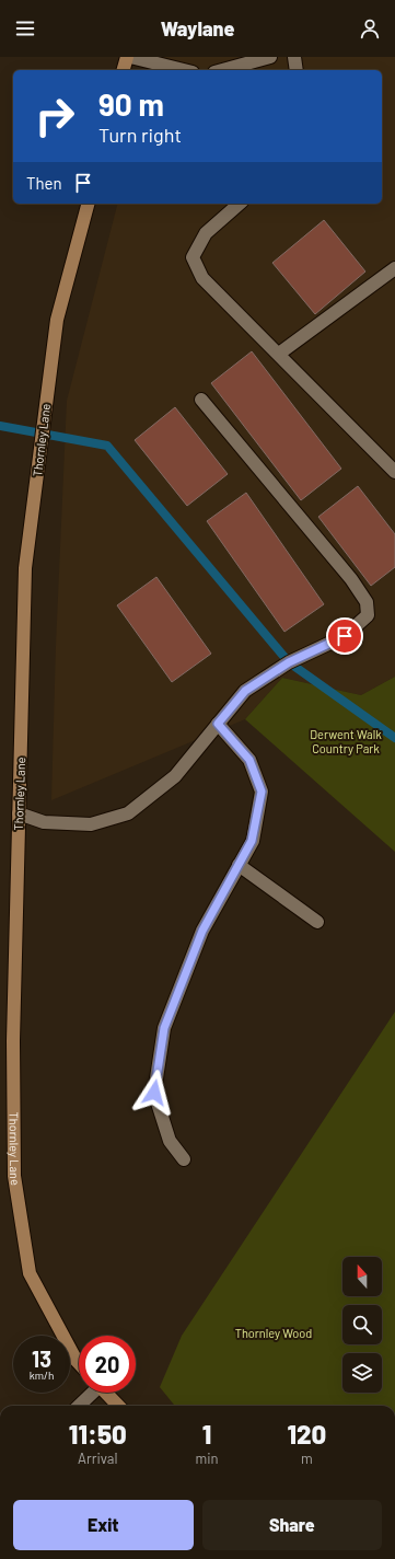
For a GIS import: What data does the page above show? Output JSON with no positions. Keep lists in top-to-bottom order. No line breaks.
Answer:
{"streets":{"street":["Thornley Lane"]},"parks":["Derwent Walk Country Park","Thornley Wood"],"north":"top","page":{"header":"Waylane","turn":["90 m","Turn right"],"then":"Then","speed":"13 km/h","limit":"20","eta":["11:50","Arrival","1","min","120","m"],"buttons":["Exit","Share"]}}
